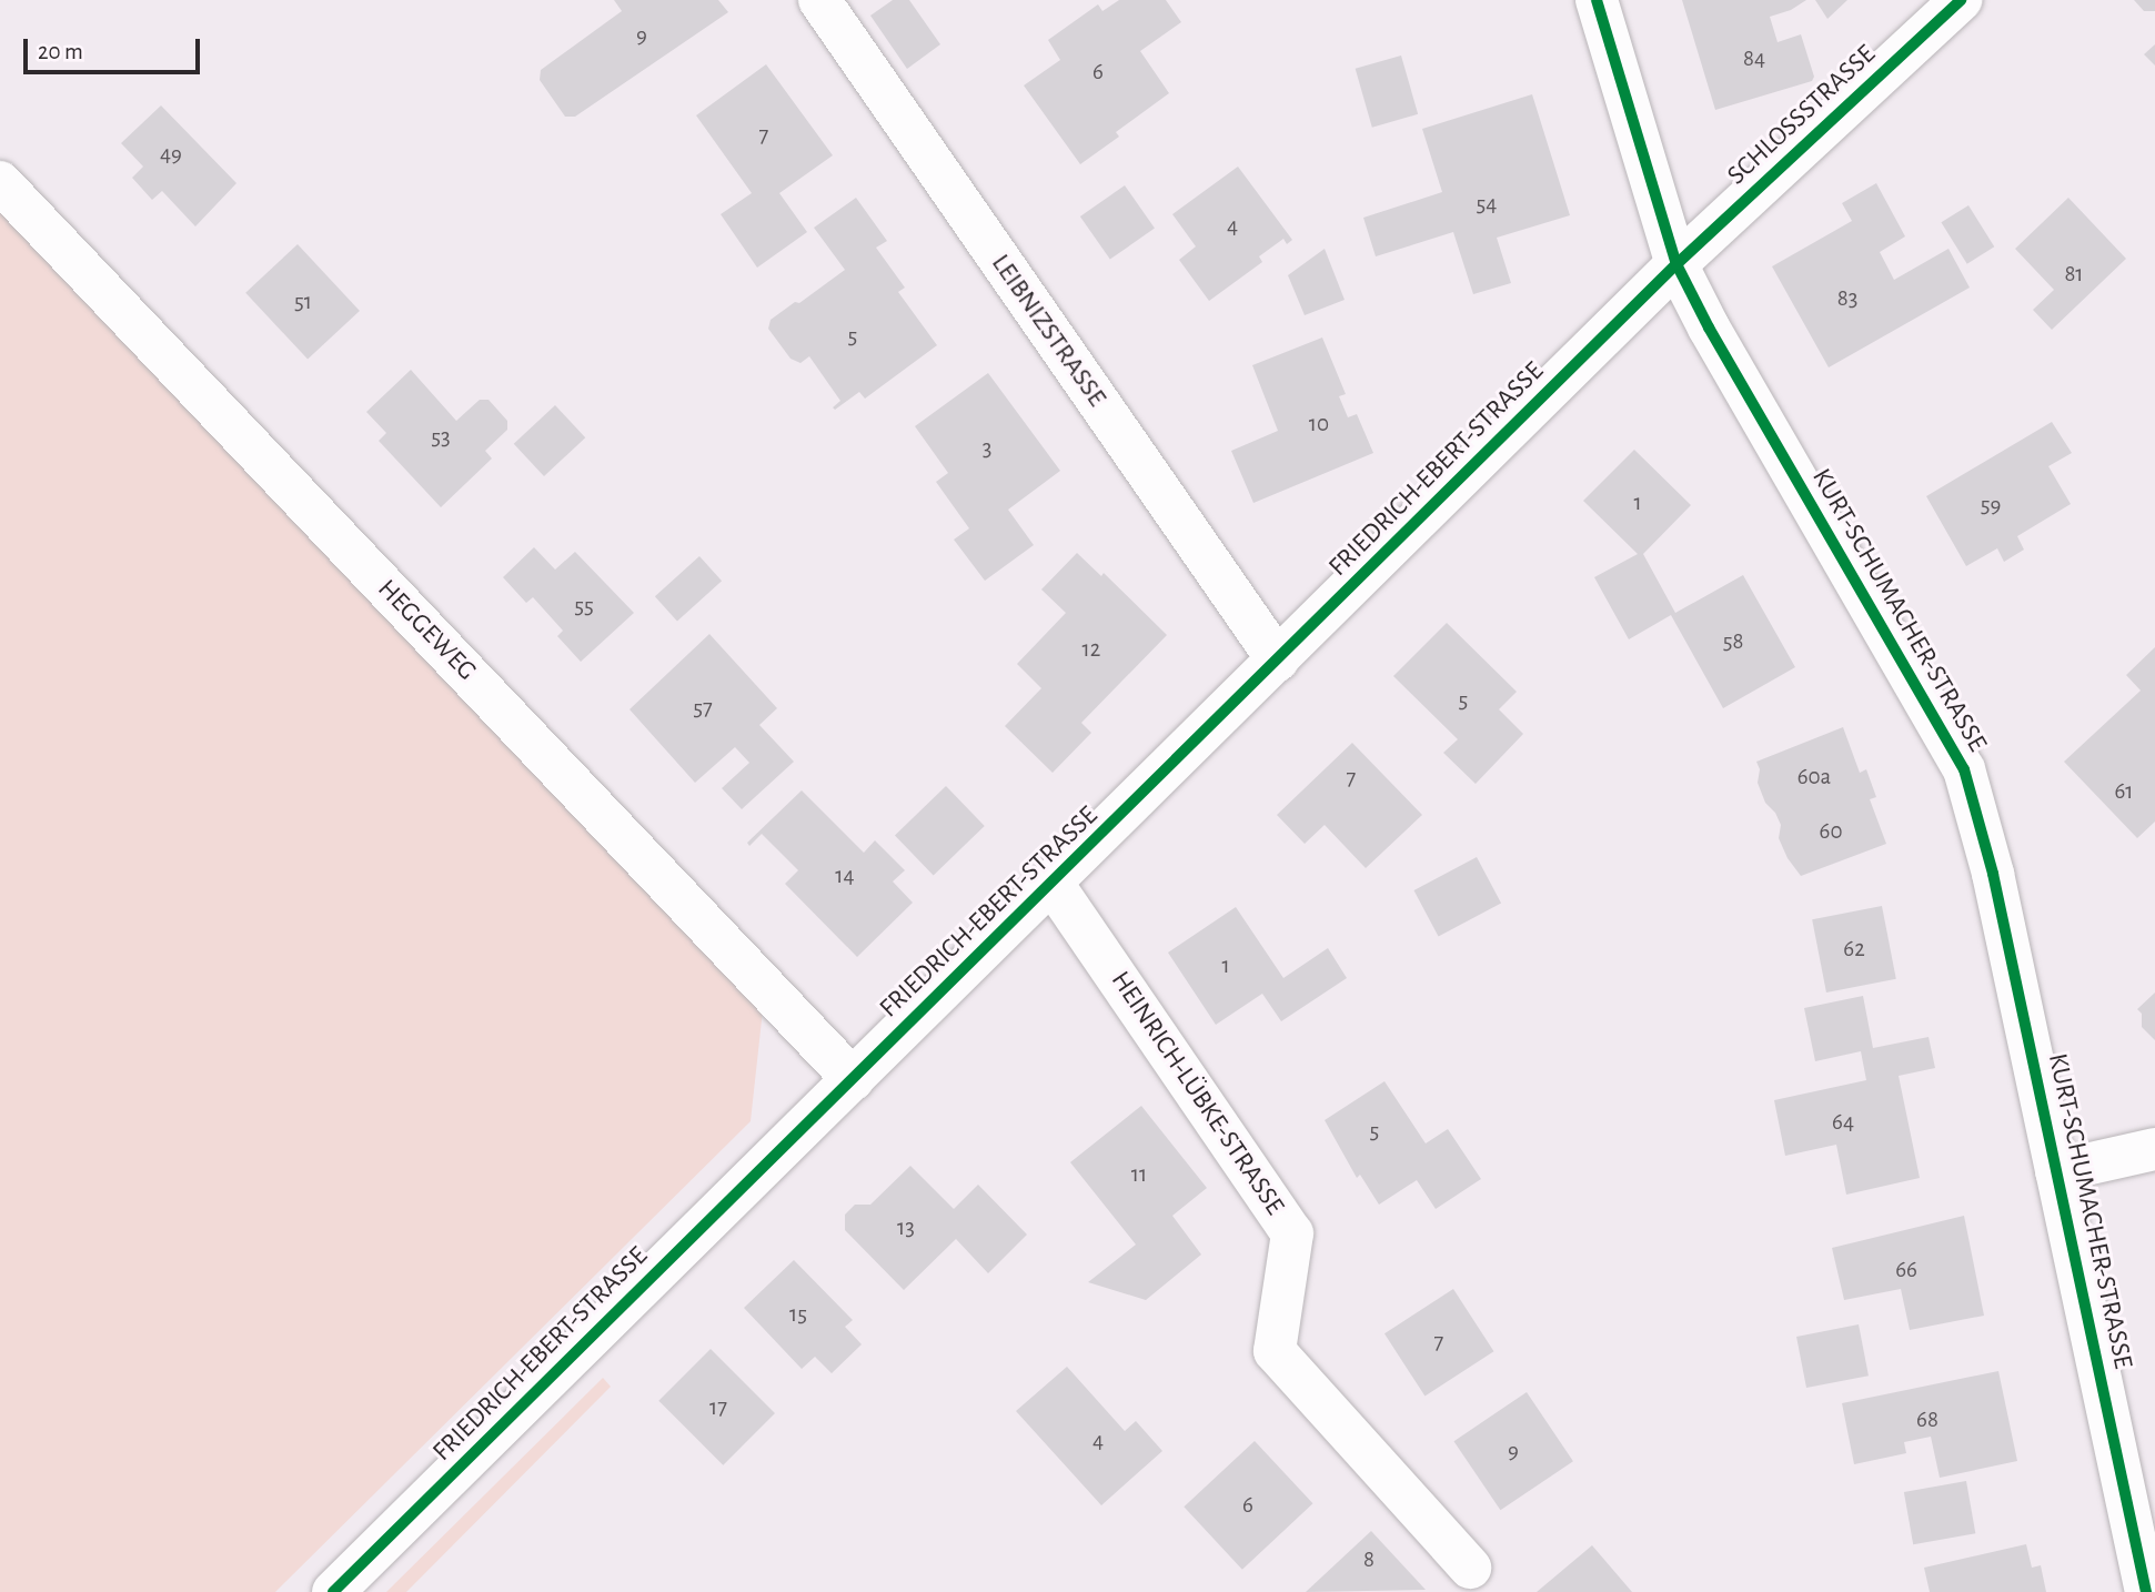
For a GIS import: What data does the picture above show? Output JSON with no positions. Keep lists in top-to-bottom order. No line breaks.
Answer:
{"streets":{"street":["SCHLOSSSTRASSE","LEIBNIZSTRASSE","FRIEDRICH-EBERT-STRASSE","KURT-SCHUMACHER-STRASSE","HEGGEWEG","HEINRICH-LÜBKE-STRASSE"]},"crossings":[["SCHLOSSSTRASSE","FRIEDRICH-EBERT-STRASSE"],["SCHLOSSSTRASSE","KURT-SCHUMACHER-STRASSE"],["LEIBNIZSTRASSE","FRIEDRICH-EBERT-STRASSE"],["FRIEDRICH-EBERT-STRASSE","KURT-SCHUMACHER-STRASSE"],["FRIEDRICH-EBERT-STRASSE","HEGGEWEG"],["FRIEDRICH-EBERT-STRASSE","HEINRICH-LÜBKE-STRASSE"]],"house_numbers":["9","84","6","7","49","54","4","81","83","51","5","10","53","3","1","59","55","58","12","5","57","60a","7","61","60","14","62","1","64","5","11","13","66","15","7","17","68","4","9","6","8"],"scale_bar":"20 m"}
